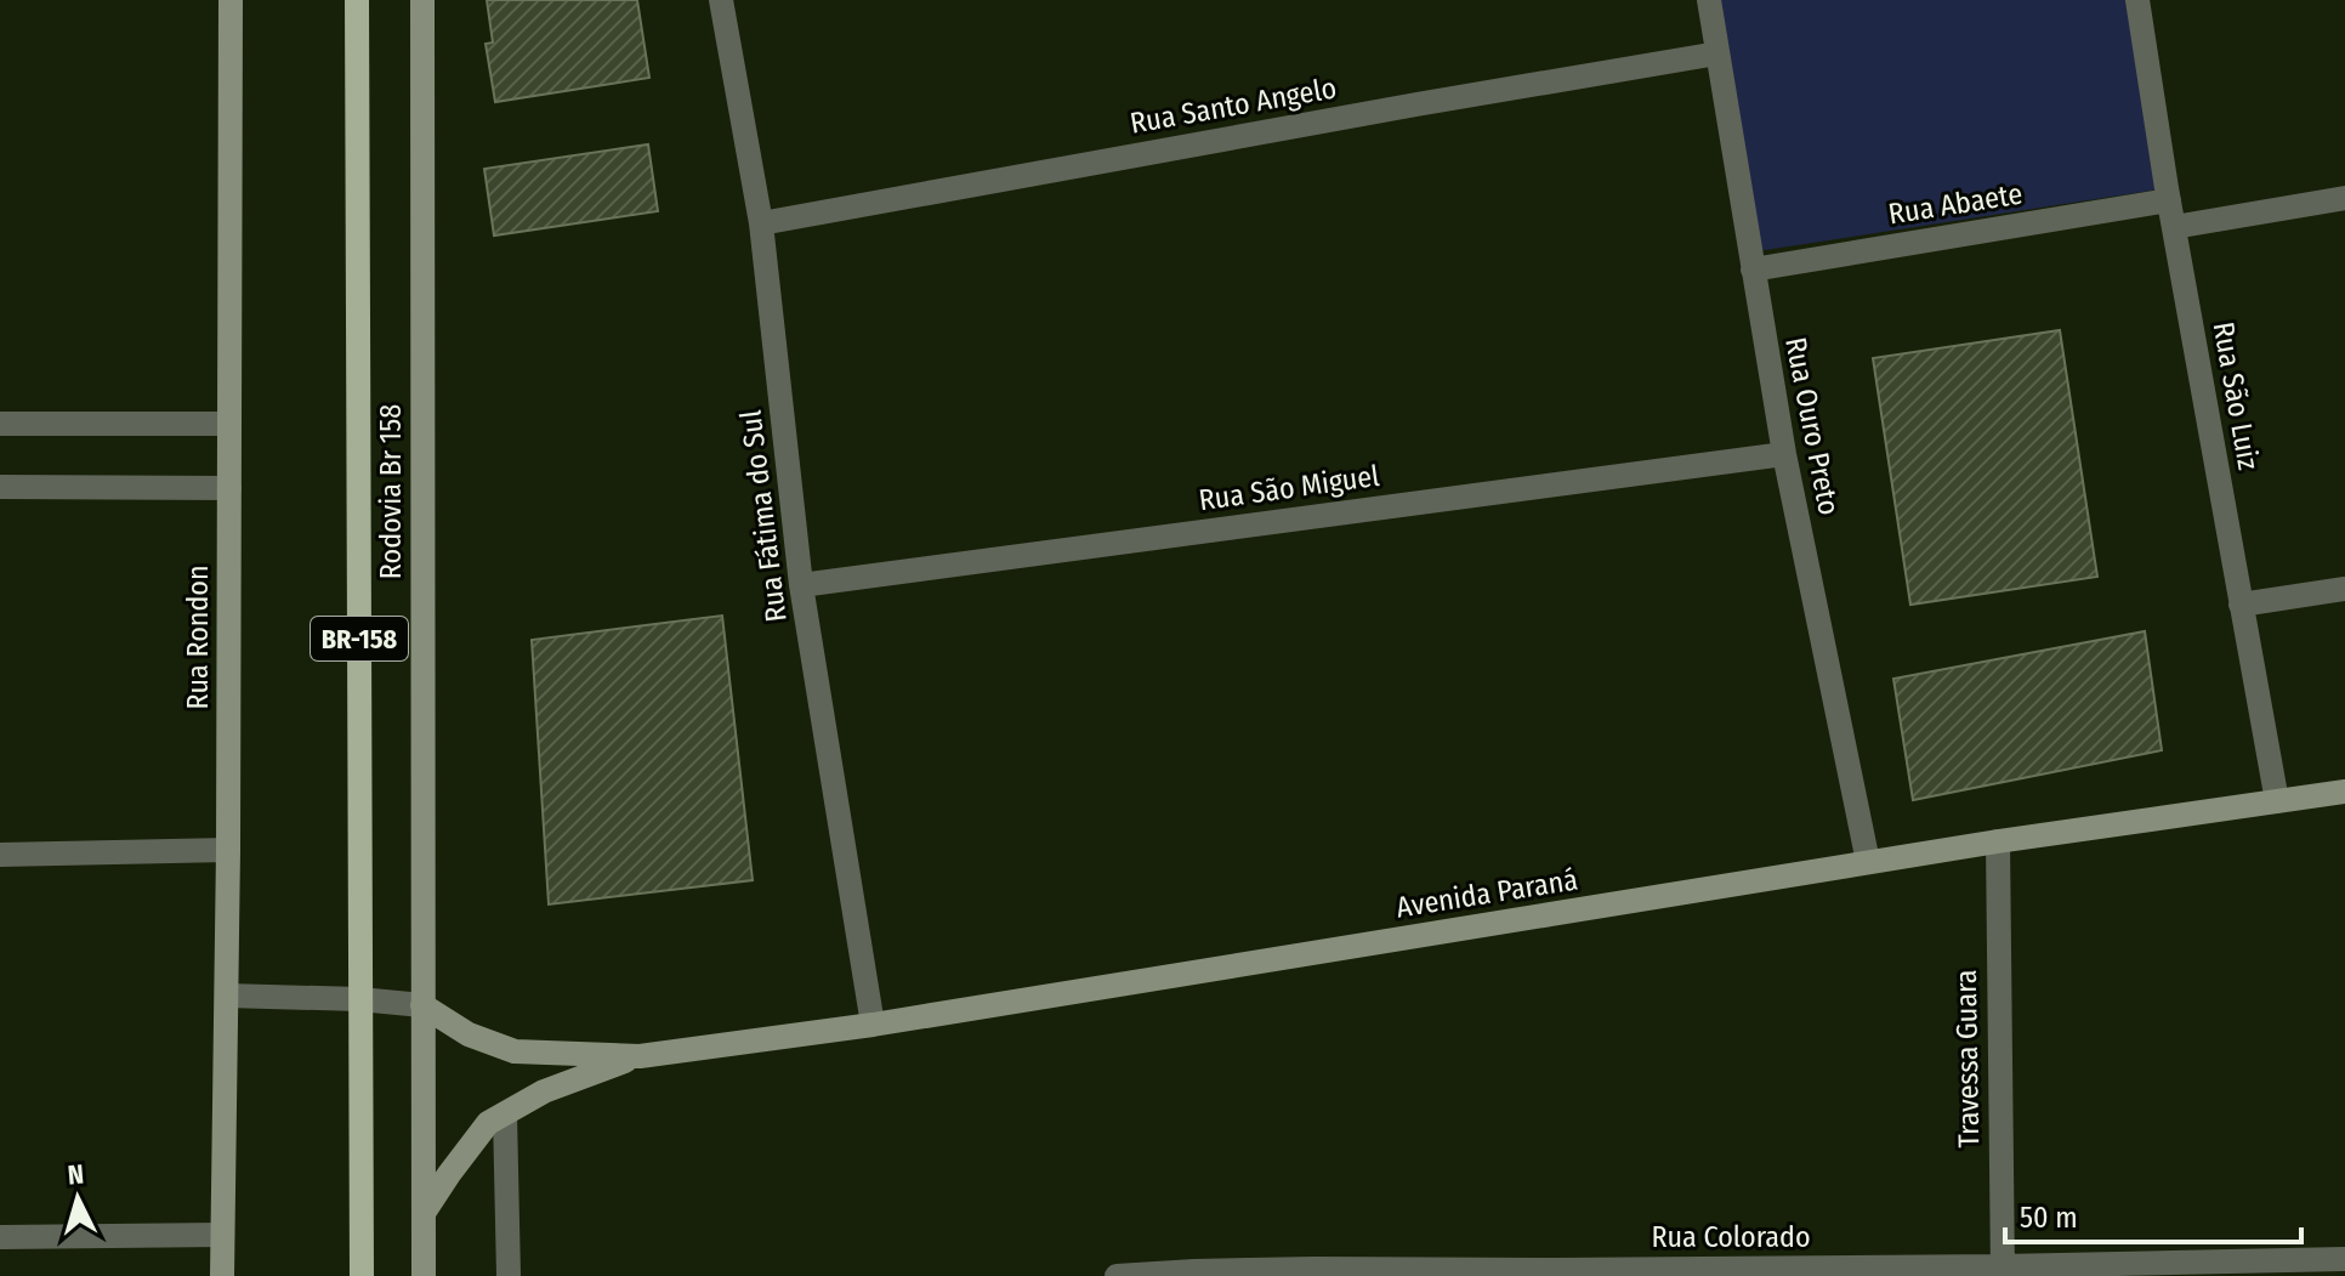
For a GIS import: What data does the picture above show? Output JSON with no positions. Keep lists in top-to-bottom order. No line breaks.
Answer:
{"streets":{"main road":["BR-158"],"street":["Rua Santo Angelo","Rua Abaete","Rua São Luiz","Rua Ouro Preto","Rua São Miguel","Rodovia Br 158","Rua Fátima do Sul","Rua Rondon","Avenida Paraná","Travessa Guara","Rua Colorado"]},"crossings":[["Rua Santo Angelo","Rua Ouro Preto"],["Rua Santo Angelo","Rua Fátima do Sul"],["Rua Abaete","Rua São Luiz"],["Rua Abaete","Rua Ouro Preto"],["Rua São Luiz","Avenida Paraná"],["Rua Ouro Preto","Rua São Miguel"],["Rua Ouro Preto","Avenida Paraná"],["Rua São Miguel","Rua Fátima do Sul"],["Rodovia Br 158","Avenida Paraná"],["Rua Fátima do Sul","Avenida Paraná"],["Avenida Paraná","Travessa Guara"],["Travessa Guara","Rua Colorado"]],"scale_bar":"50 m","north":"top"}
